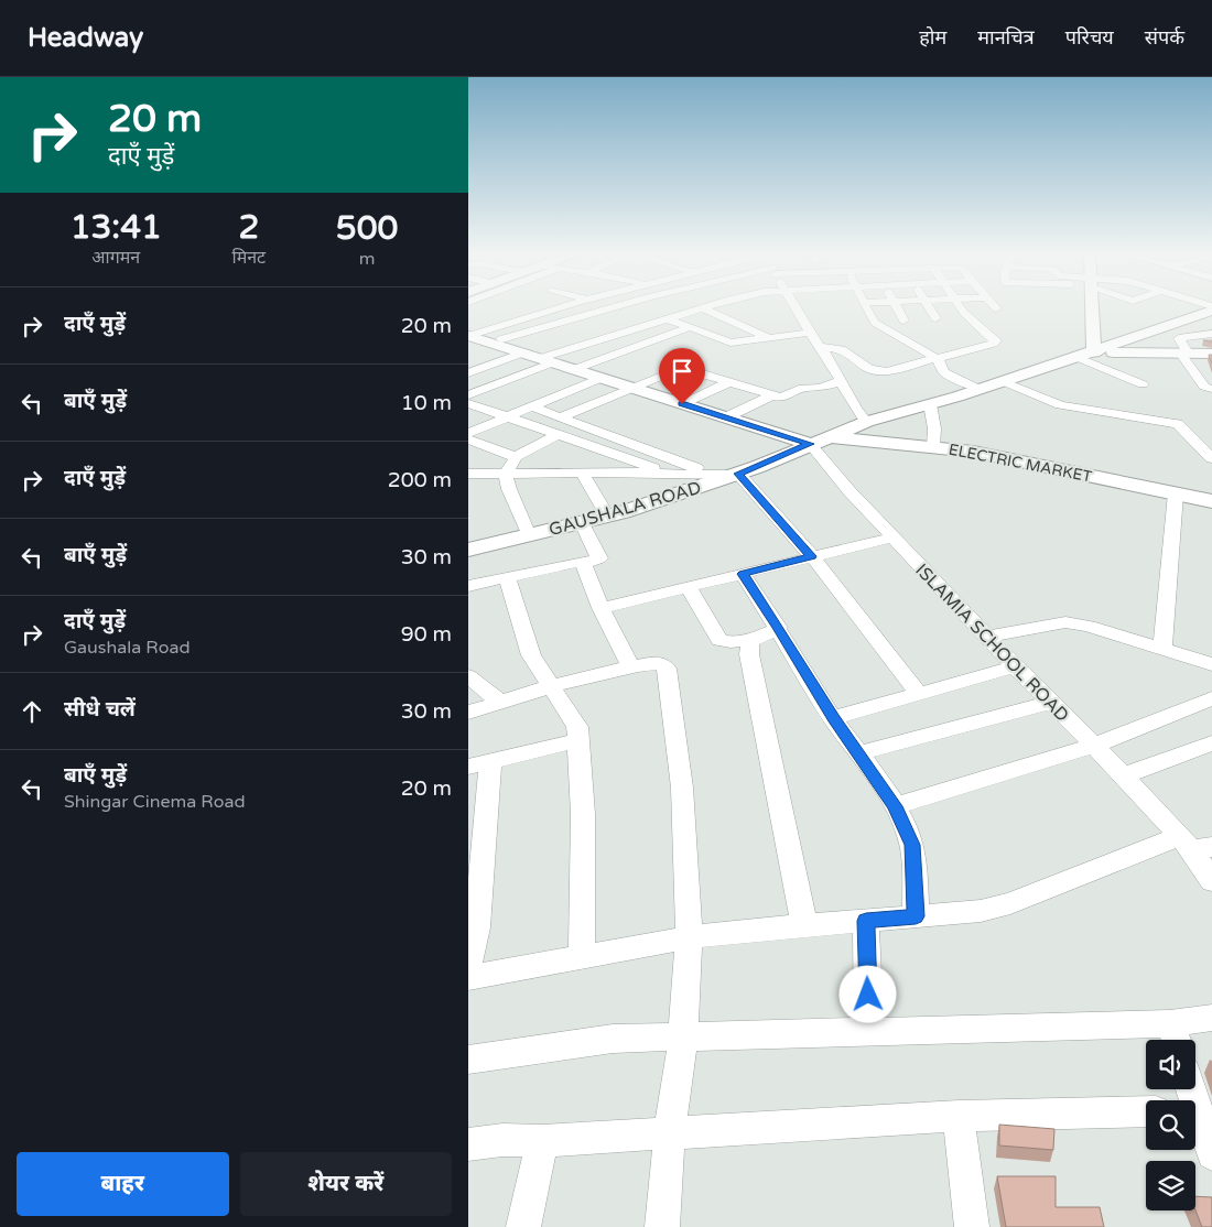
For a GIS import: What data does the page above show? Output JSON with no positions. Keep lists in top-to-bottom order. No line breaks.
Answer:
{"streets":{"street":["ELECTRIC MARKET","GAUSHALA ROAD","ISLAMIA SCHOOL ROAD"]},"crossings":[["ELECTRIC MARKET","GAUSHALA ROAD"],["ELECTRIC MARKET","ISLAMIA SCHOOL ROAD"],["GAUSHALA ROAD","ISLAMIA SCHOOL ROAD"]],"page":{"header":"Headway","nav":["होम","मानचित्र","परिचय","संपर्क"],"turn":["20 m","दाएँ मुड़ें"],"eta":["13:41","आगमन","2","मिनट","500","m"],"list":[{"name":"दाएँ मुड़ें","value":"20 m"},{"name":"बाएँ मुड़ें","value":"10 m"},{"name":"दाएँ मुड़ें","value":"200 m"},{"name":"बाएँ मुड़ें","value":"30 m"},{"name":"दाएँ मुड़ें","note":"Gaushala Road","value":"90 m"},{"name":"सीधे चलें","value":"30 m"},{"name":"बाएँ मुड़ें","note":"Shingar Cinema Road","value":"20 m"}],"buttons":["बाहर","शेयर करें"]}}
